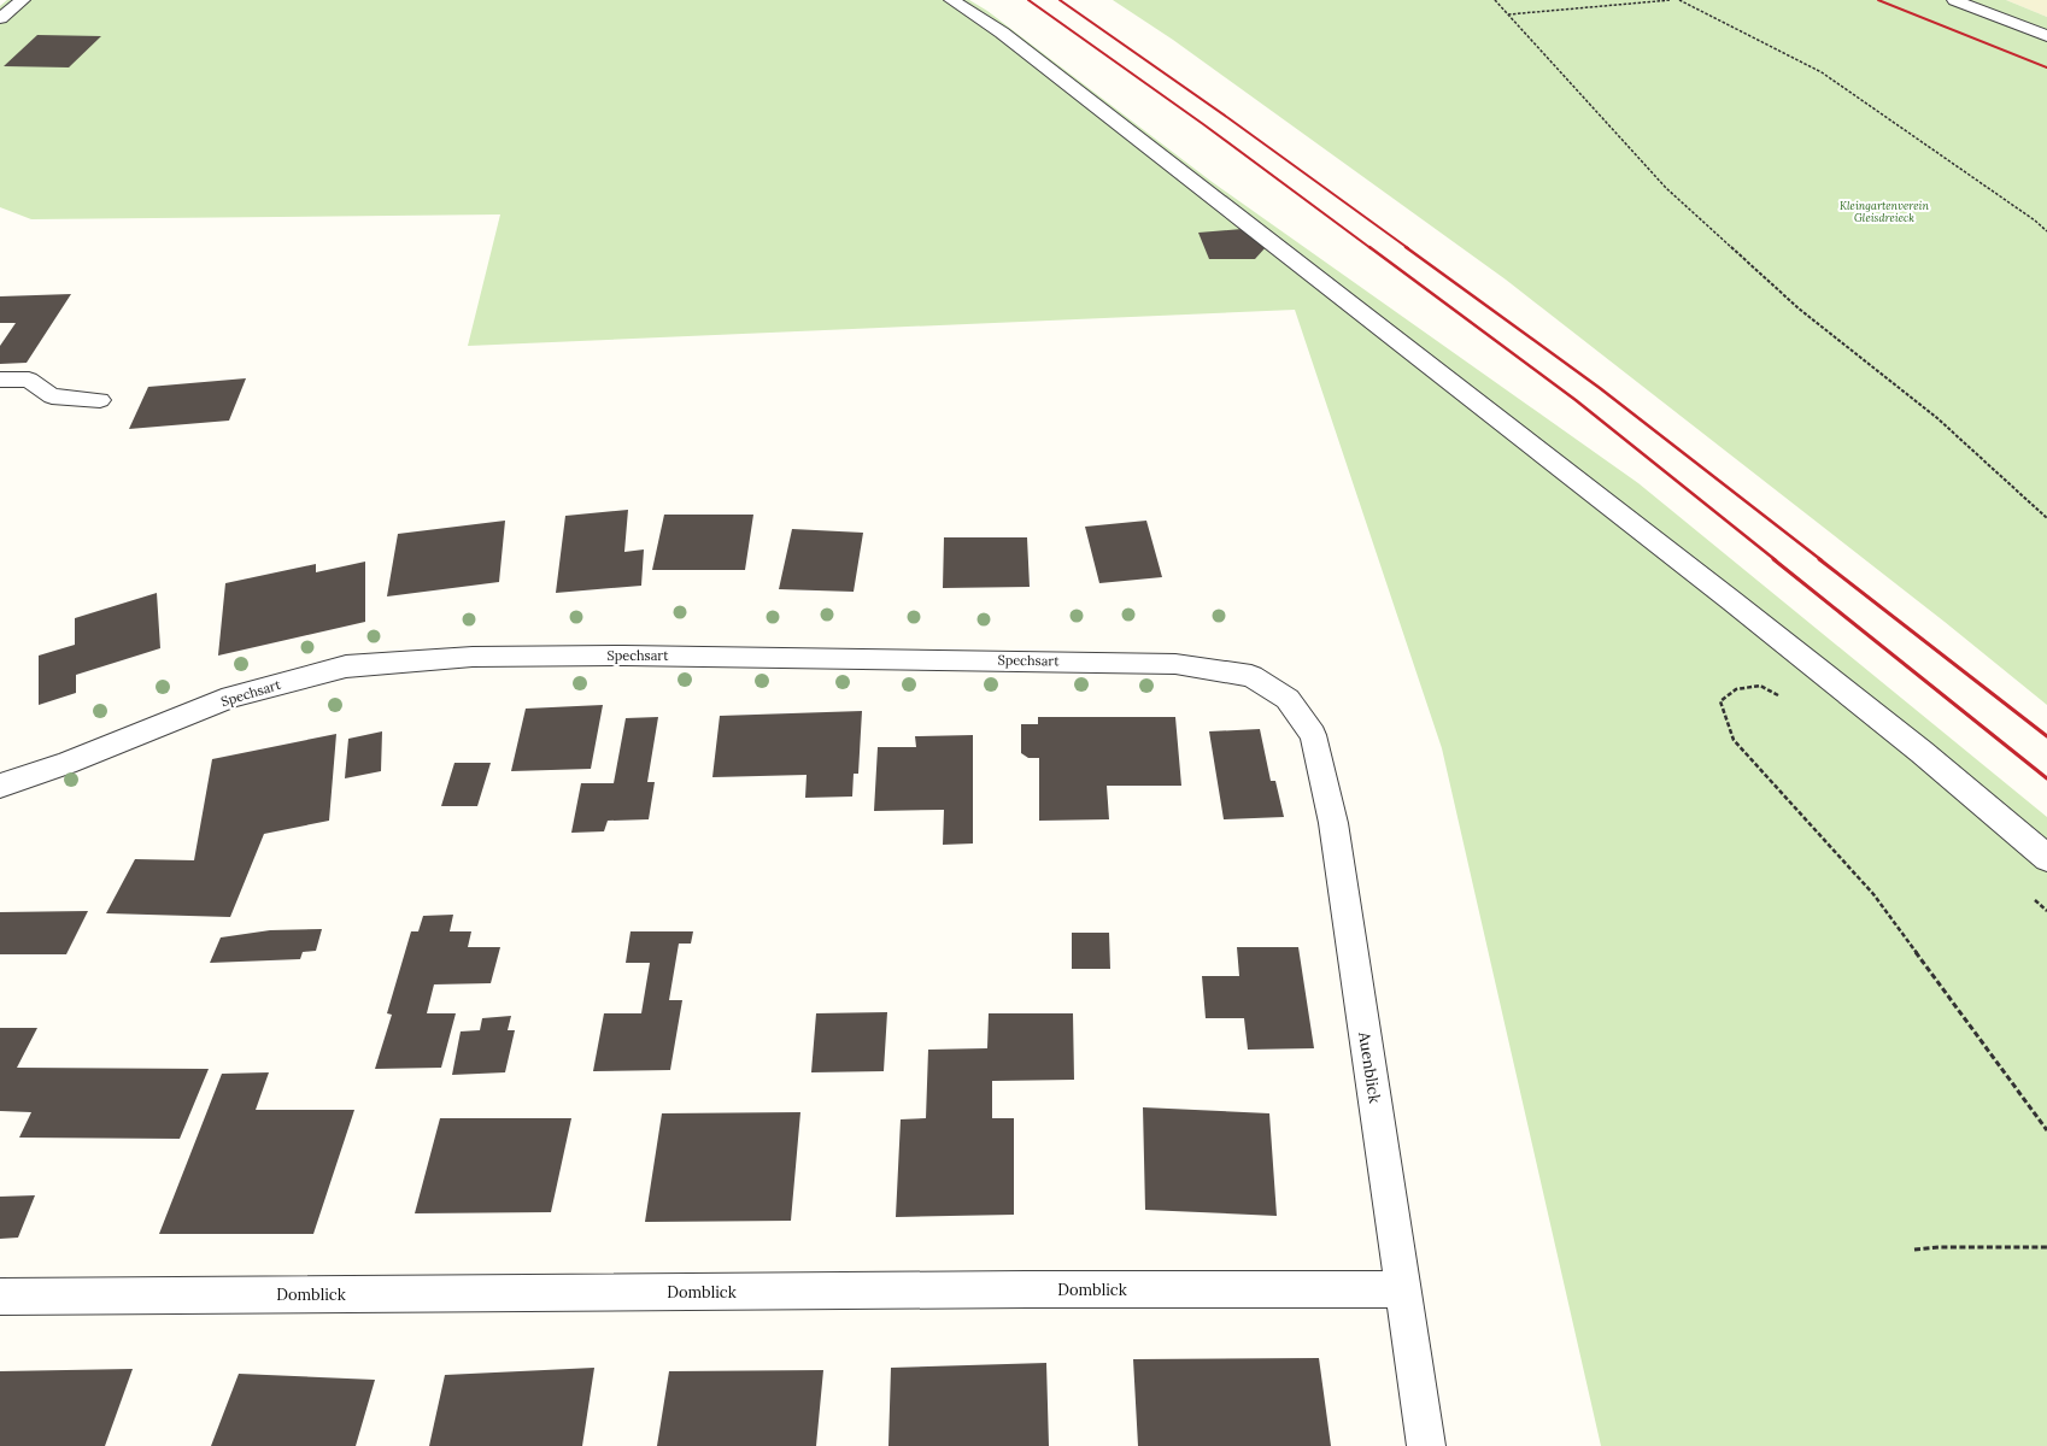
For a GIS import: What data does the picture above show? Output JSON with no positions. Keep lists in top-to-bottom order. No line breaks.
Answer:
{"streets":{"street":["Spechsart","Auenblick","Domblick"]},"crossings":[["Spechsart","Auenblick"],["Auenblick","Domblick"]],"parks":["Kleingartenverein Gleisdreieck"]}
